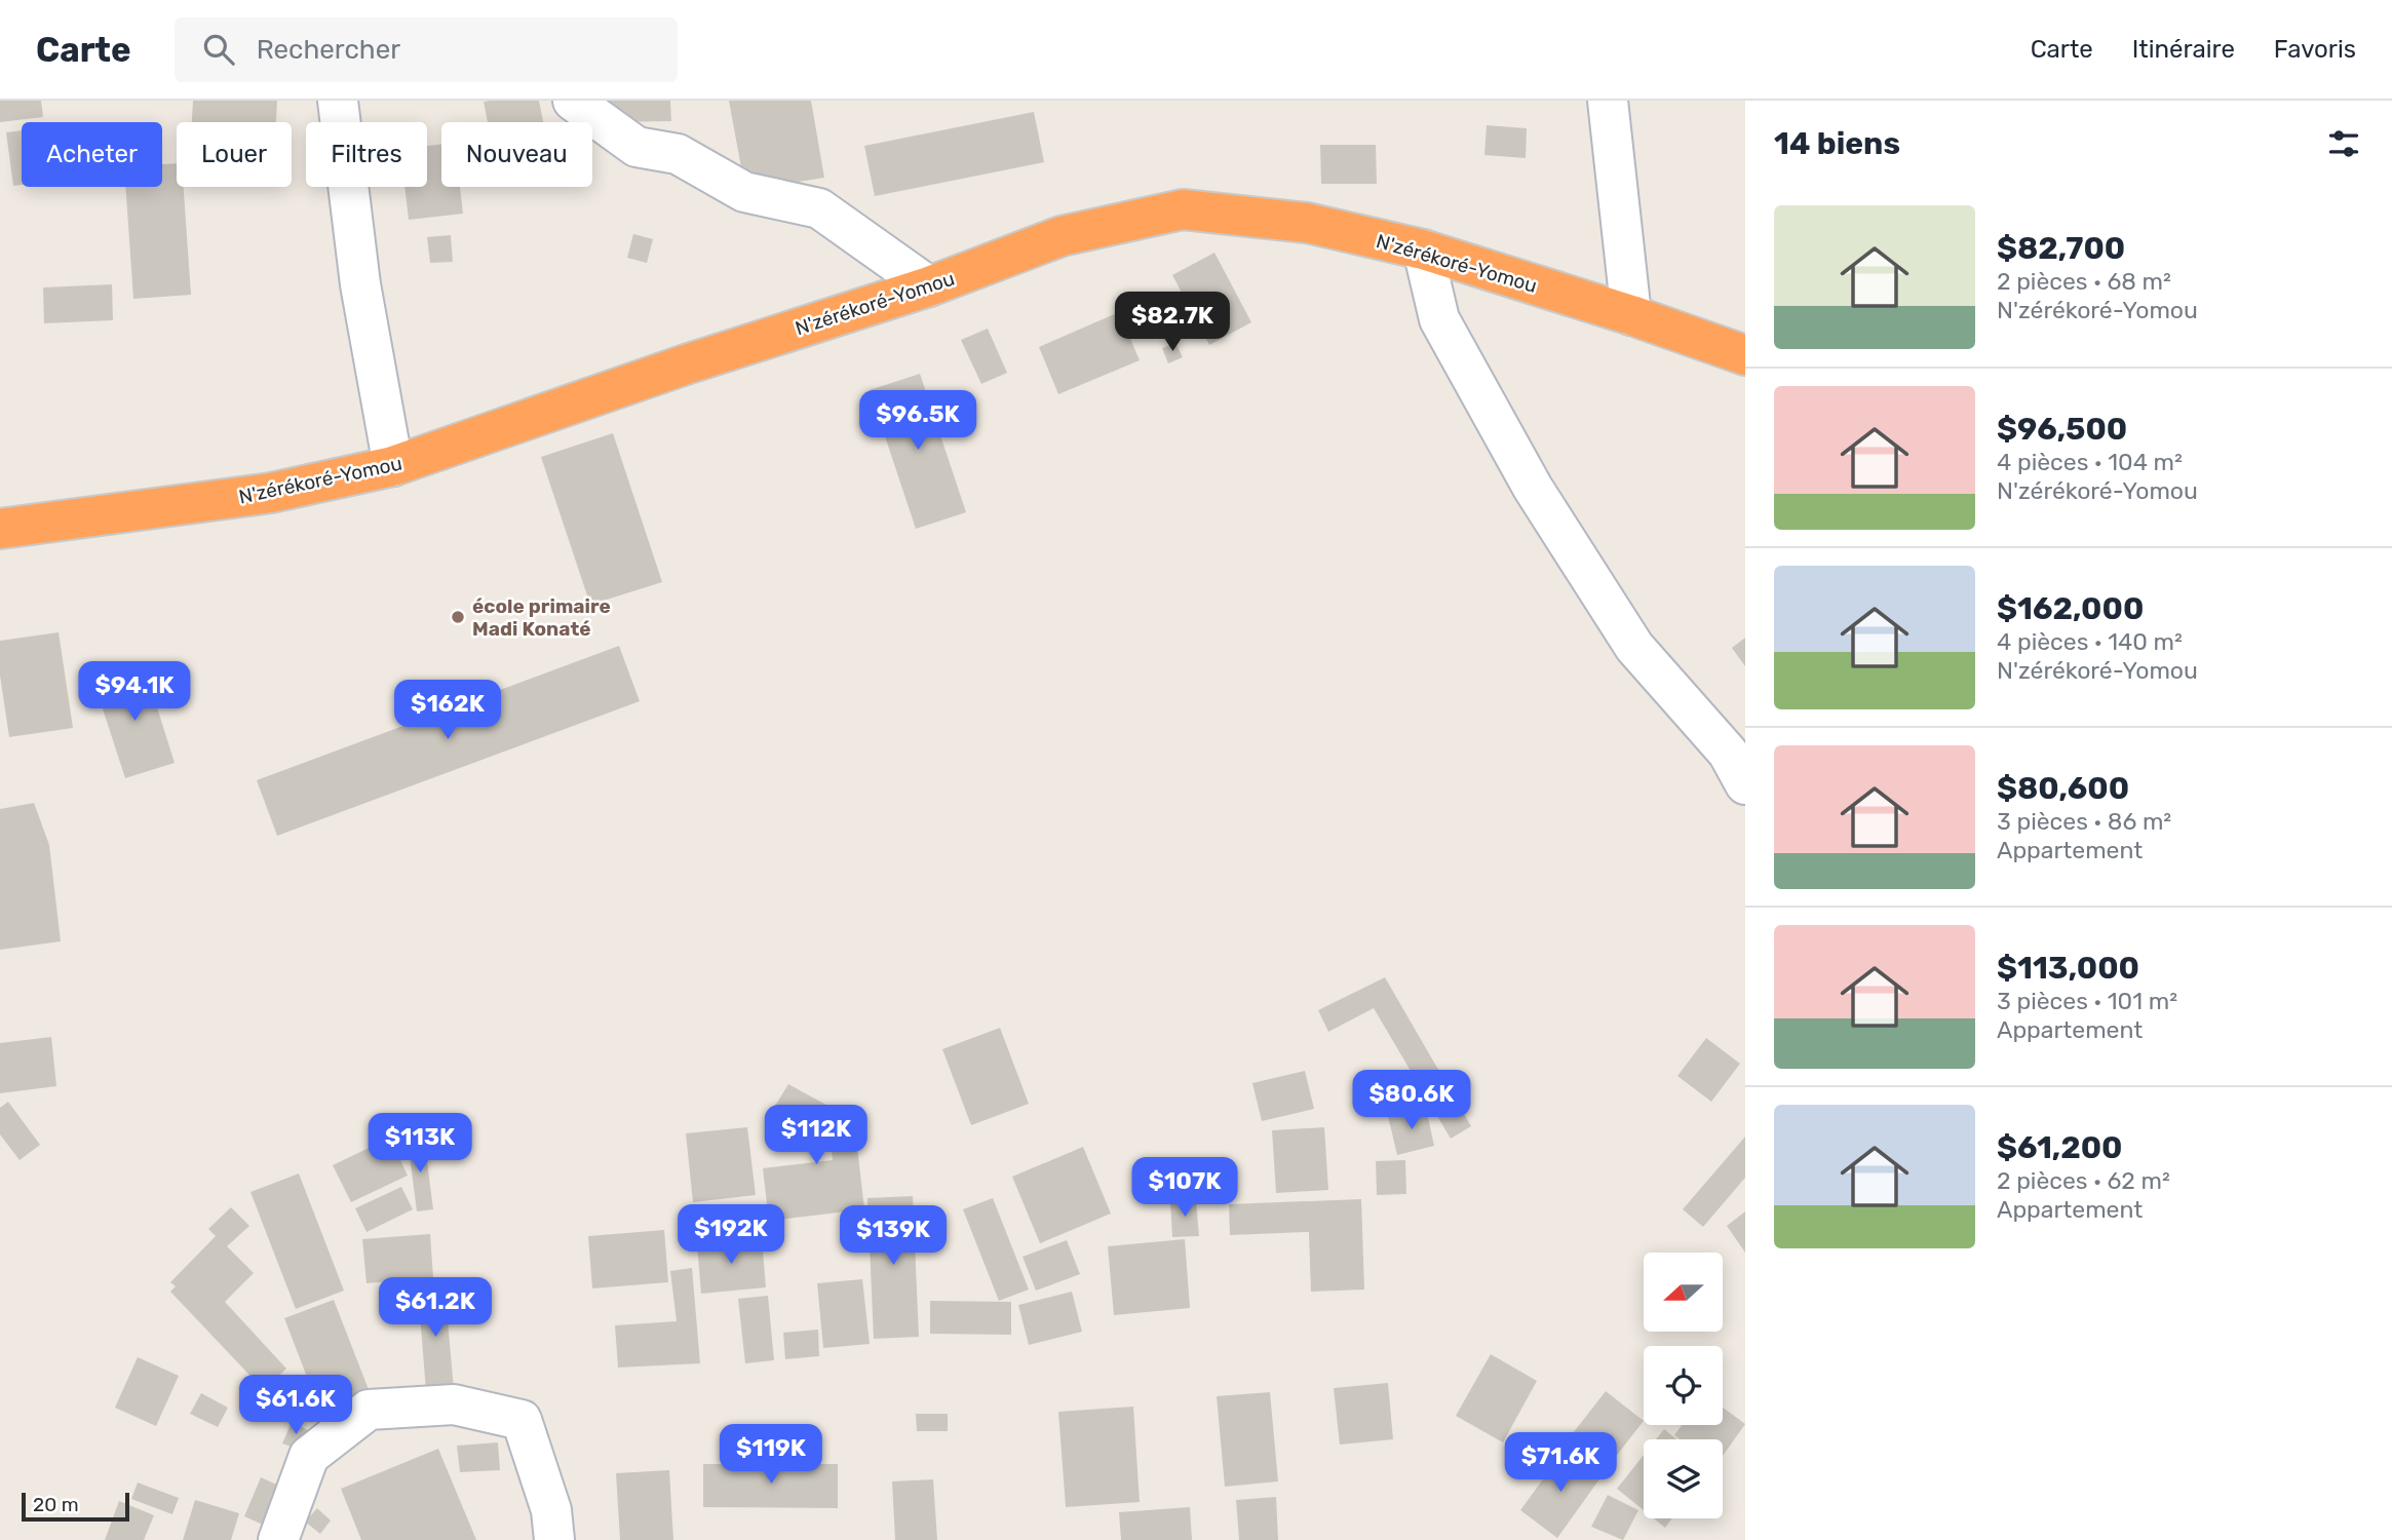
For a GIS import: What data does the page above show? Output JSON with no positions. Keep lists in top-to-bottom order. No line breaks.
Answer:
{"streets":{"highway":["N'zérékoré-Yomou"]},"places":["école primaire Madi Konaté"],"scale_bar":"20 m","north":"left","page":{"header":"Carte","search":"Rechercher","nav":["Carte","Itinéraire","Favoris"],"heading":"14 biens","chip":["Acheter","Louer","Filtres","Nouveau"],"list":[{"name":"$82,700","note":"2 pièces · 68 m² · N'zérékoré-Yomou"},{"name":"$96,500","note":"4 pièces · 104 m² · N'zérékoré-Yomou"},{"name":"$162,000","note":"4 pièces · 140 m² · N'zérékoré-Yomou"},{"name":"$80,600","note":"3 pièces · 86 m² · Appartement"},{"name":"$113,000","note":"3 pièces · 101 m² · Appartement"},{"name":"$61,200","note":"2 pièces · 62 m² · Appartement"}],"price":["$82.7K","$96.5K","$94.1K","$162K","$80.6K","$112K","$113K","$107K","$192K","$139K","$61.2K","$61.6K","$119K","$71.6K"],"scale":"20 m"}}
